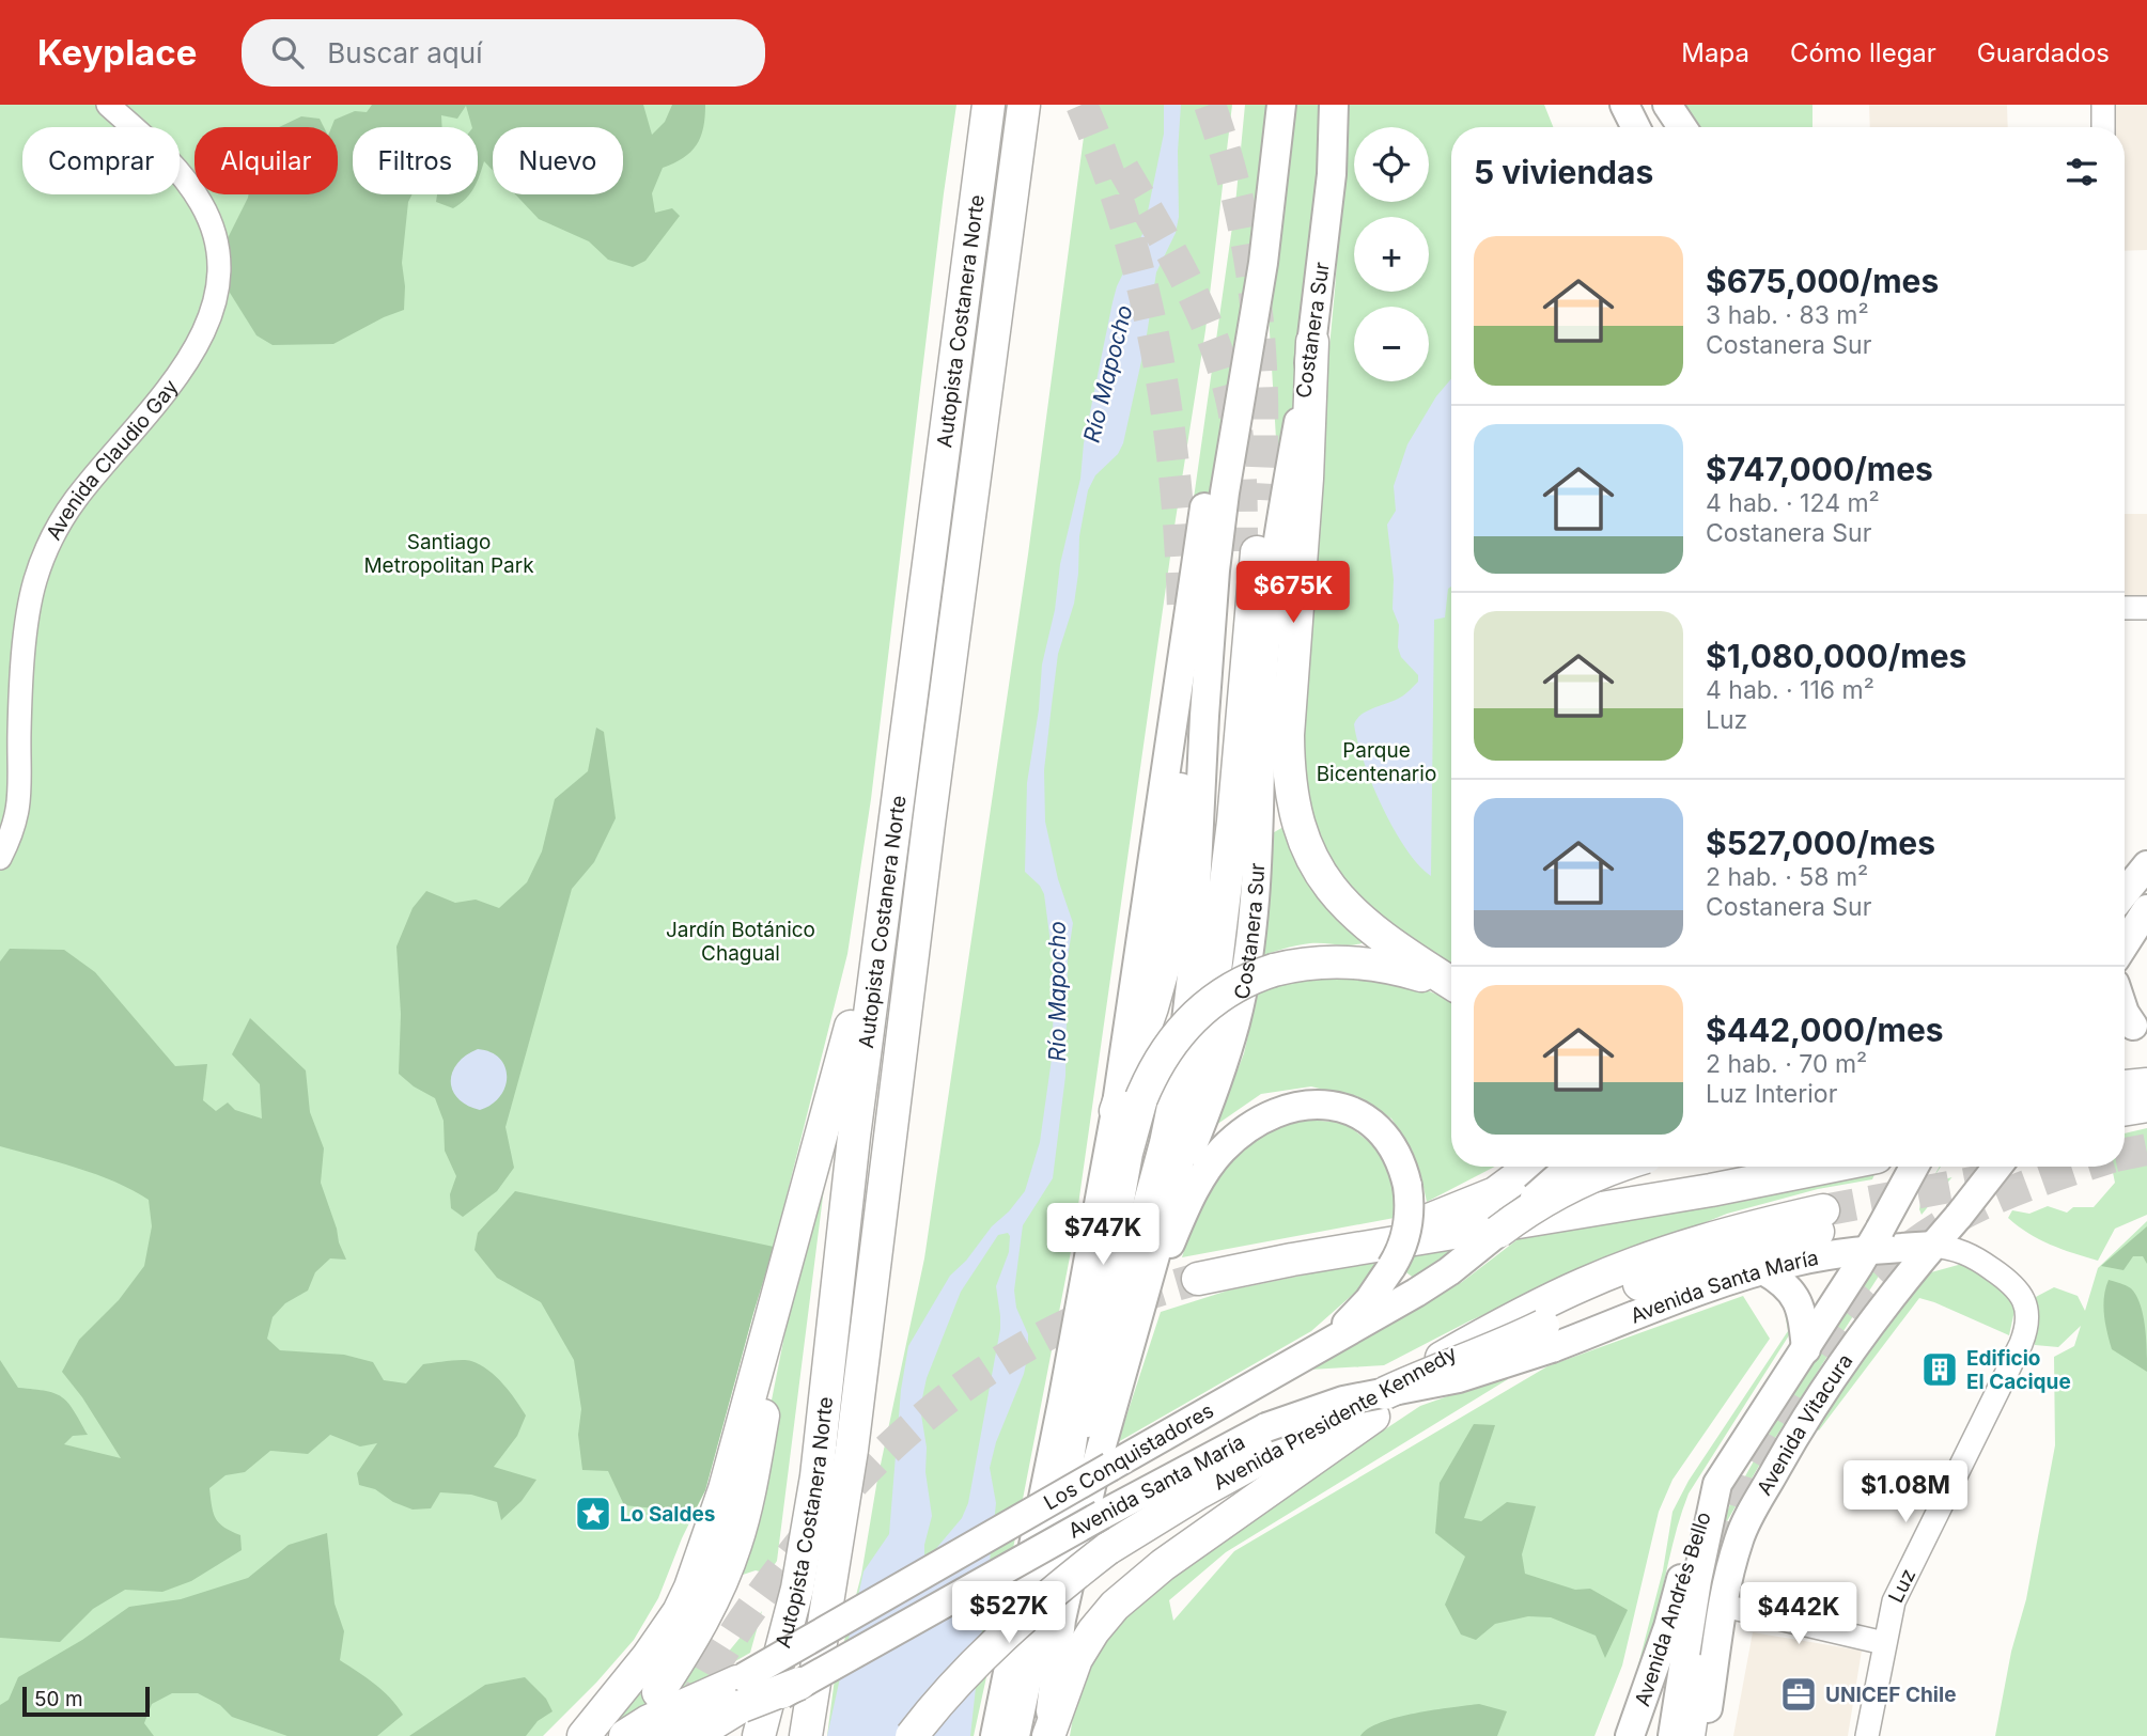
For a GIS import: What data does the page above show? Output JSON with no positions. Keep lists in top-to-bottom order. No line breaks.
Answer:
{"streets":{"highway":["Autopista Costanera Norte","Avenida Presidente Kennedy"],"main road":["Costanera Sur","Avenida Santa María","Avenida Vitacura","Los Conquistadores","Avenida Andrés Bello"],"street":["Avenida Claudio Gay","Luz"]},"crossings":[["Autopista Costanera Norte","Los Conquistadores"],["Avenida Santa María","Avenida Presidente Kennedy"],["Avenida Santa María","Avenida Vitacura"],["Avenida Santa María","Luz"],["Avenida Vitacura","Luz"],["Avenida Vitacura","Avenida Andrés Bello"]],"water":["Río Mapocho"],"parks":["Santiago Metropolitan Park","Parque Bicentenario","Jardín Botánico Chagual"],"places":{"building":["Edificio El Cacique"],"place":["Lo Saldes"],"office":["UNICEF Chile"]},"scale_bar":"50 m","page":{"header":"Keyplace","search":"Buscar aquí","nav":["Mapa","Cómo llegar","Guardados"],"map_buttons":["+","−"],"chip":["Comprar","Alquilar","Filtros","Nuevo"],"heading":"5 viviendas","list":[{"name":"$675,000/mes","note":"3 hab. · 83 m² · Costanera Sur"},{"name":"$747,000/mes","note":"4 hab. · 124 m² · Costanera Sur"},{"name":"$1,080,000/mes","note":"4 hab. · 116 m² · Luz"},{"name":"$527,000/mes","note":"2 hab. · 58 m² · Costanera Sur"},{"name":"$442,000/mes","note":"2 hab. · 70 m² · Luz Interior"}],"price":["$675K","$747K","$1.08M","$527K","$442K"],"scale":"50 m"}}
